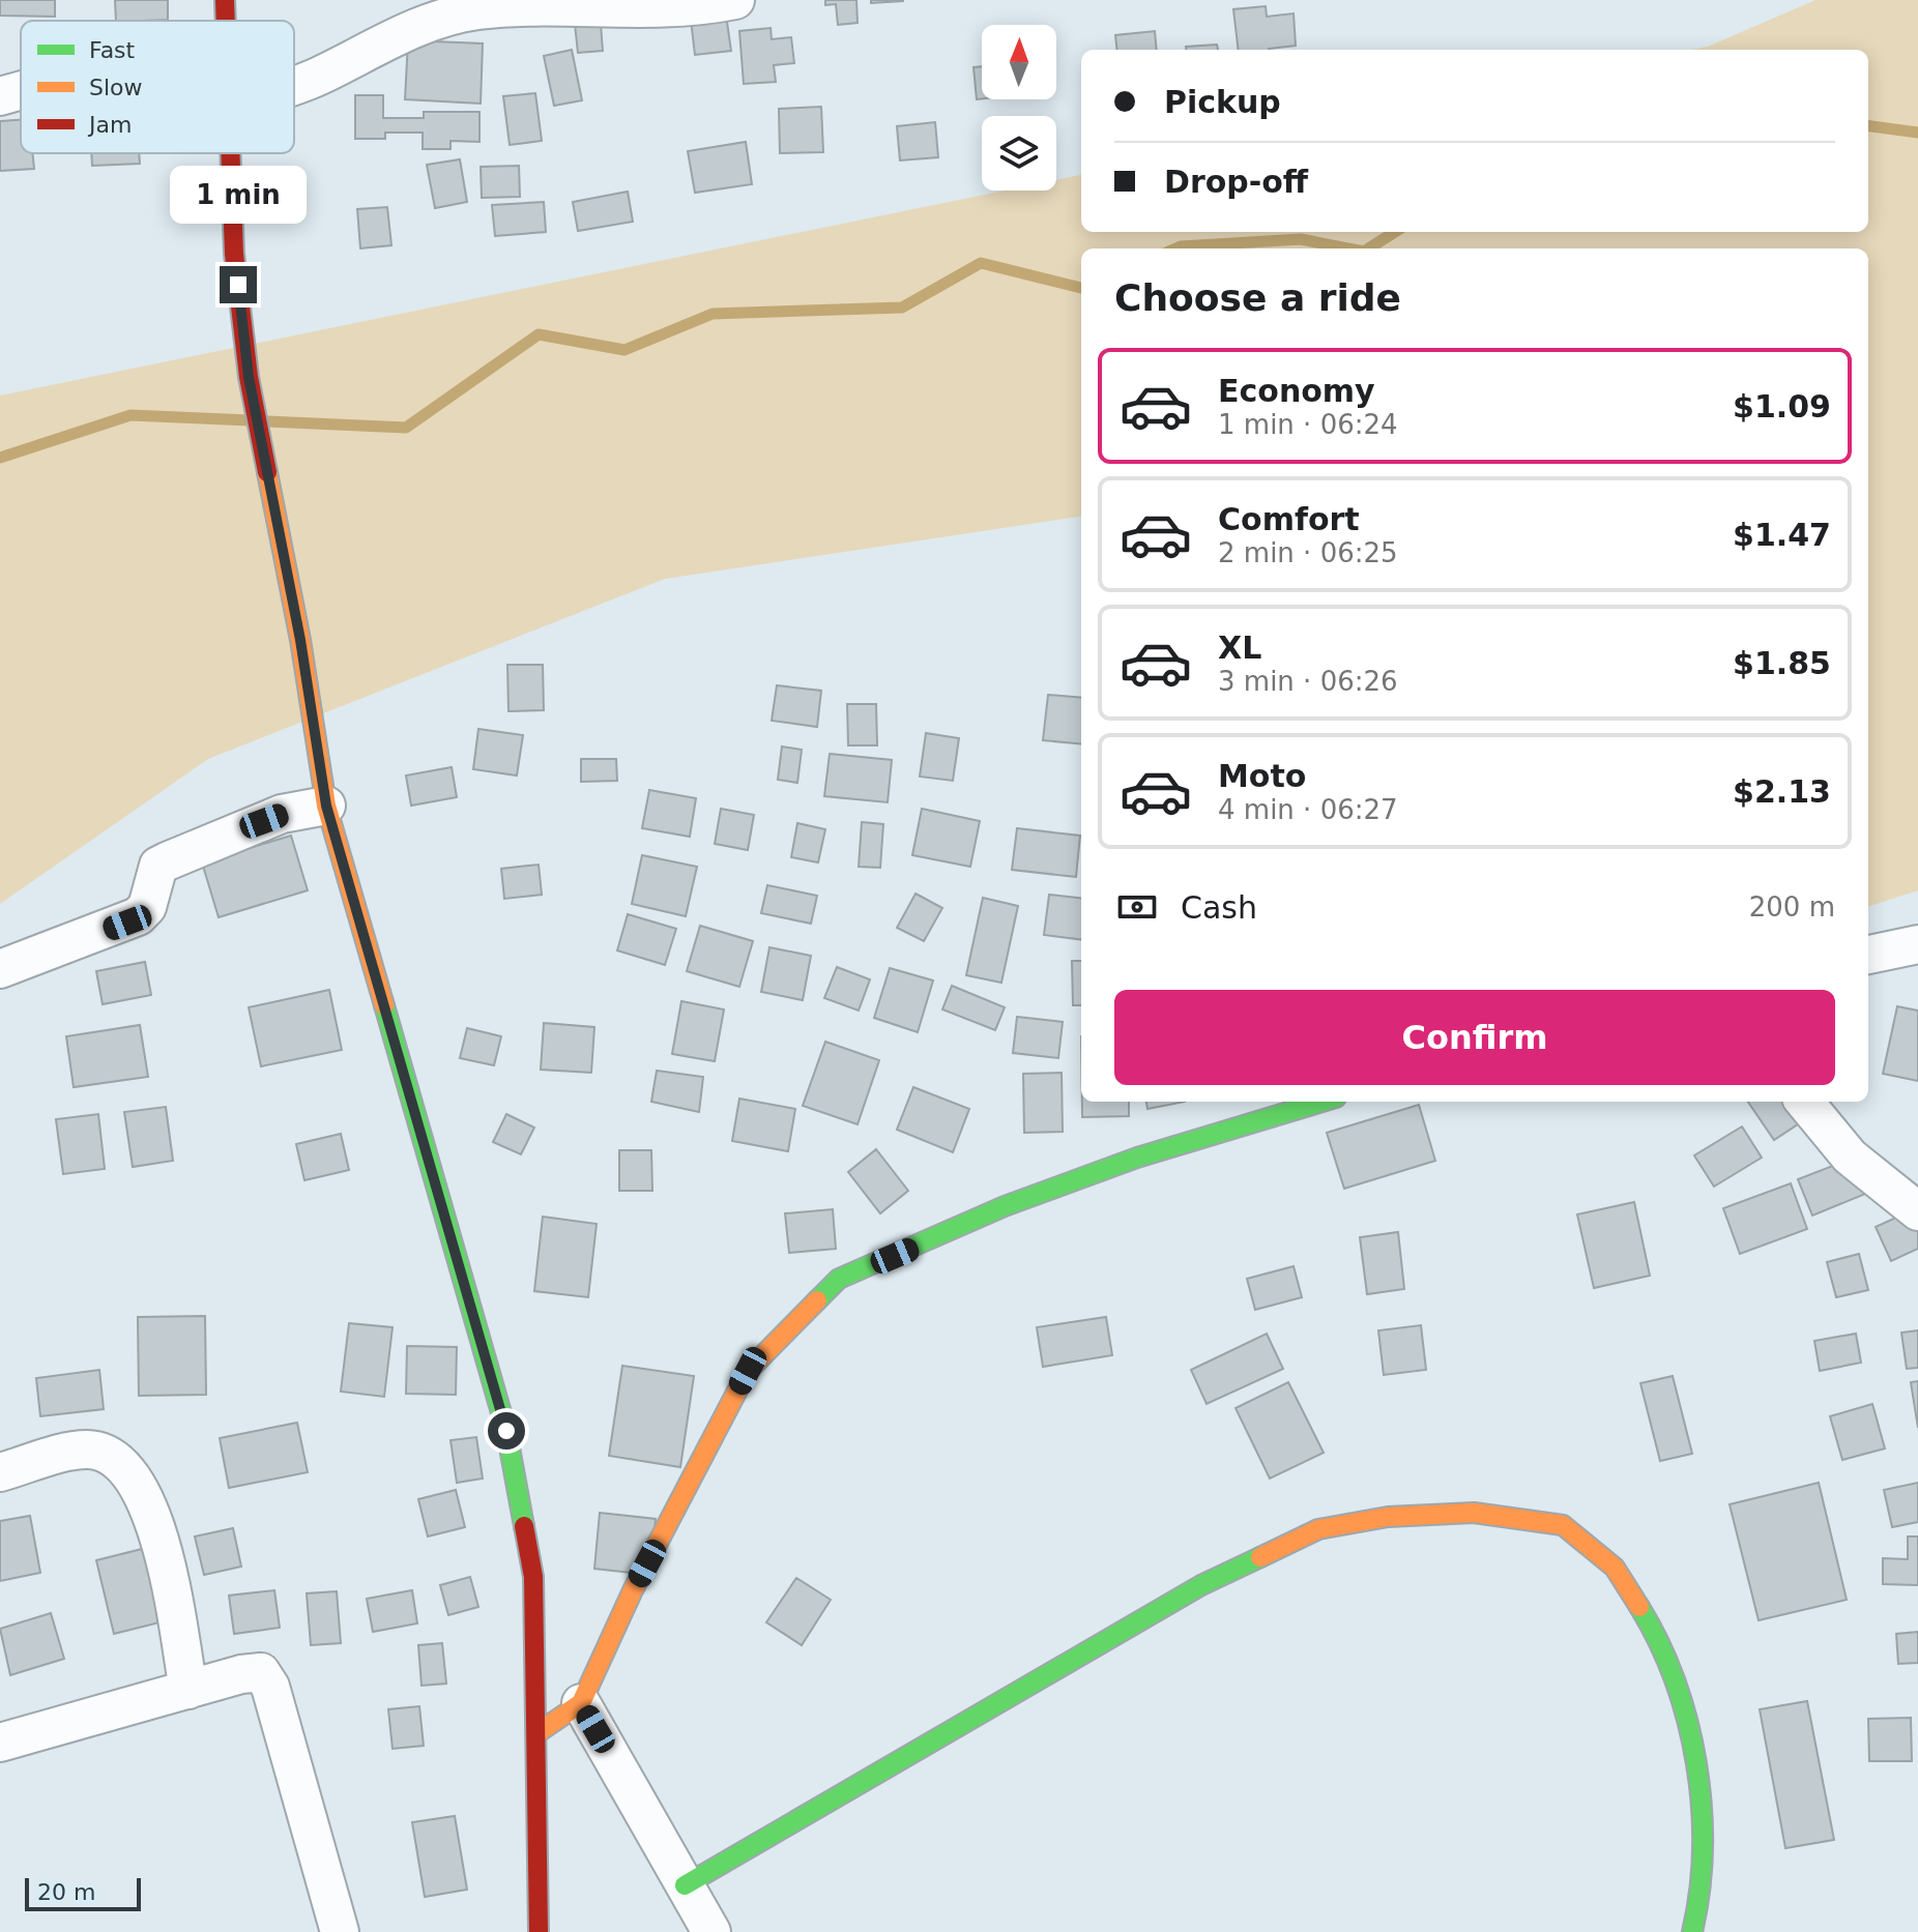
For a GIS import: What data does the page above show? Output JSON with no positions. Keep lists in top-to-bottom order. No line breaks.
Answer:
{"legend":["Fast","Slow","Jam"],"scale_bar":"20 m","north":"top","page":{"banner":["Pickup","Drop-off"],"bubble":"1 min","heading":"Choose a ride","list":[{"name":"Economy","note":"1 min · 06:24","value":"$1.09"},{"name":"Comfort","note":"2 min · 06:25","value":"$1.47"},{"name":"XL","note":"3 min · 06:26","value":"$1.85"},{"name":"Moto","note":"4 min · 06:27","value":"$2.13"}],"pay":["Cash","200 m"],"buttons":"Confirm","scale":"20 m"}}
